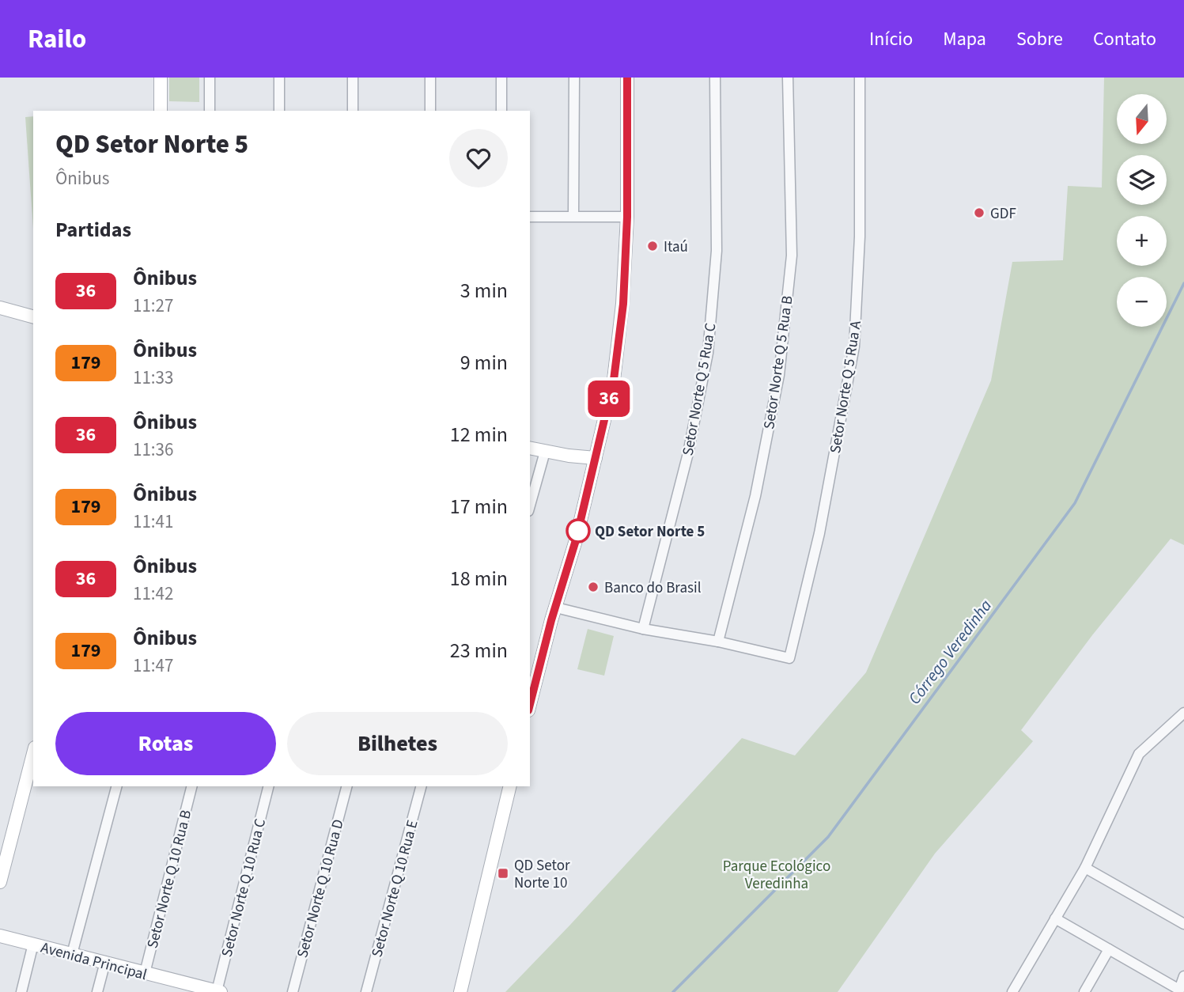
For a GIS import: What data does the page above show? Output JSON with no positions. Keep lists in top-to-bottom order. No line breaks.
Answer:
{"streets":{"street":["Setor Norte Q 5 Rua B","Setor Norte Q 5 Rua A","Setor Norte Q 5 Rua C","Setor Norte Q 10 Rua B","Setor Norte Q 10 Rua C","Setor Norte Q 10 Rua D","Setor Norte Q 10 Rua E","Avenida Principal"]},"crossings":[["Setor Norte Q 5 Rua B","Setor Norte Q 5 Rua A"],["Setor Norte Q 10 Rua B","Avenida Principal"],["Setor Norte Q 10 Rua C","Avenida Principal"]],"water":["Córrego Veredinha"],"parks":["Parque Ecológico Veredinha"],"places":{"other":["GDF","Itaú","QD Setor Norte 5","Banco do Brasil"],"transit":["QD Setor Norte 10"]},"lines":["bus line 36"],"north":"bottom","page":{"header":"Railo","nav":["Início","Mapa","Sobre","Contato"],"on_map":"36","map_buttons":["+","−"],"heading":[["QD Setor Norte 5","Ônibus"],"Partidas"],"list":[{"mark":"36","name":"Ônibus","note":"11:27","value":"3 min"},{"mark":"179","name":"Ônibus","note":"11:33","value":"9 min"},{"mark":"36","name":"Ônibus","note":"11:36","value":"12 min"},{"mark":"179","name":"Ônibus","note":"11:41","value":"17 min"},{"mark":"36","name":"Ônibus","note":"11:42","value":"18 min"},{"mark":"179","name":"Ônibus","note":"11:47","value":"23 min"}],"buttons":["Rotas","Bilhetes"]}}
